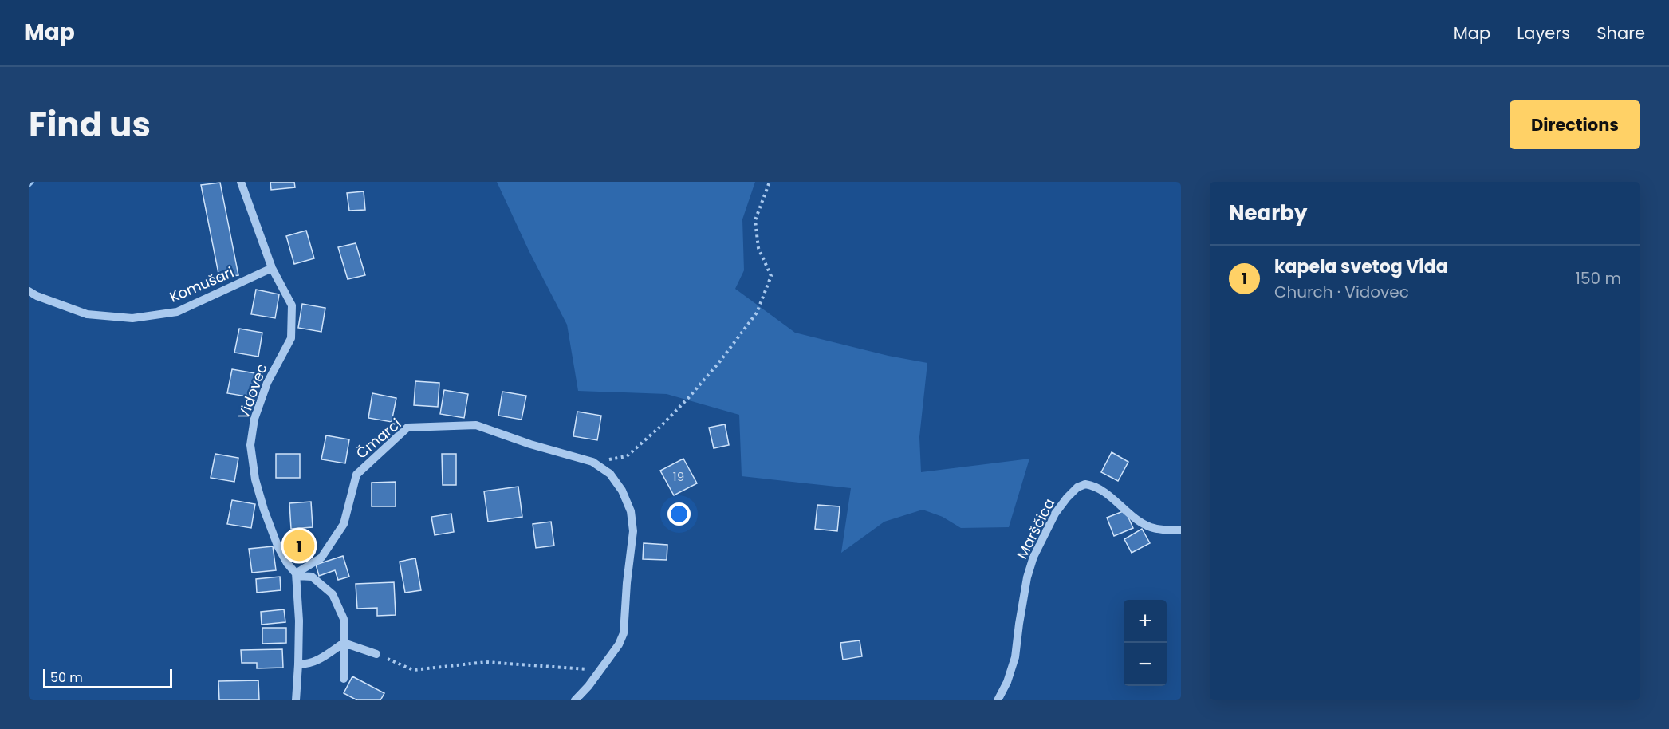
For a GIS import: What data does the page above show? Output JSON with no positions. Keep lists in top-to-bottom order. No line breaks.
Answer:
{"streets":{"street":["Komušari","Vidovec","Čmarci","Marščica"]},"crossings":[["Komušari","Vidovec"],["Vidovec","Čmarci"]],"house_numbers":["19"],"scale_bar":"50 m","page":{"header":"Map","nav":["Map","Layers","Share"],"title":"Find us","buttons":"Directions","heading":"Nearby","list":[{"mark":"1","name":"kapela svetog Vida","note":"Church · Vidovec","value":"150 m"}],"pins":"1","map_buttons":["+","−"],"scale":"50 m"}}
